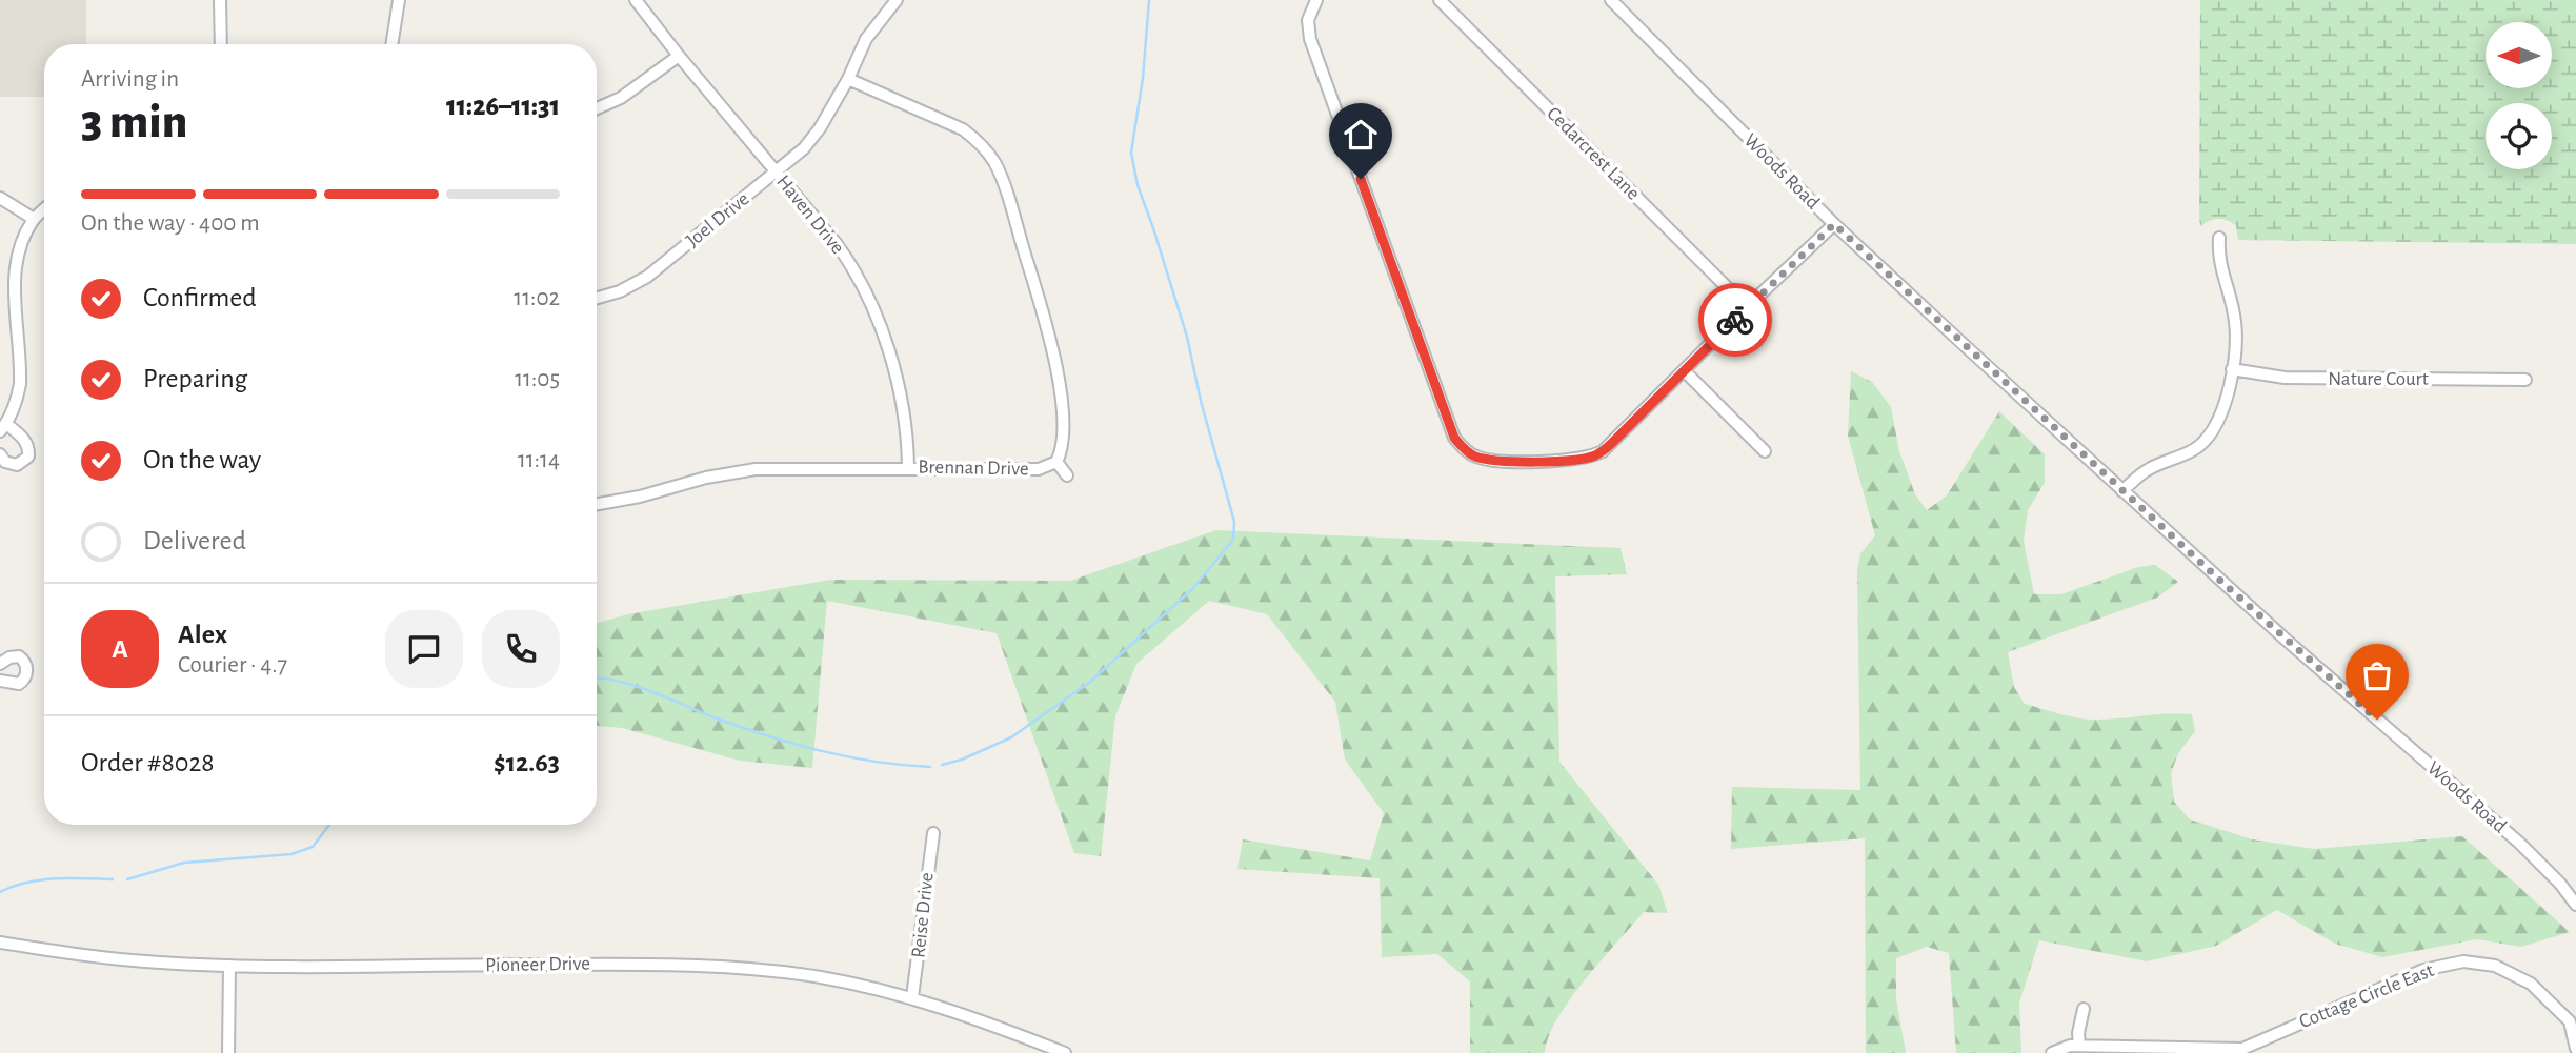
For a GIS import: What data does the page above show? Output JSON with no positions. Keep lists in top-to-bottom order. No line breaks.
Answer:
{"streets":{"street":["Cedarcrest Lane","Woods Road","Haven Drive","Joel Drive","Nature Court","Brennan Drive","Reise Drive","Pioneer Drive","Cottage Circle East"]},"crossings":[["Haven Drive","Joel Drive"],["Haven Drive","Brennan Drive"],["Joel Drive","Brennan Drive"],["Reise Drive","Pioneer Drive"]],"north":"left","page":{"heading":["3 min","Arriving in","11:26–11:31"],"panel":["Alex","Courier · 4.7","Order #8028","$12.63"],"bar":"On the way · 400 m","list":[["Confirmed","11:02"],["Preparing","11:05"],["On the way","11:14"],"Delivered"],"round":"A"}}
